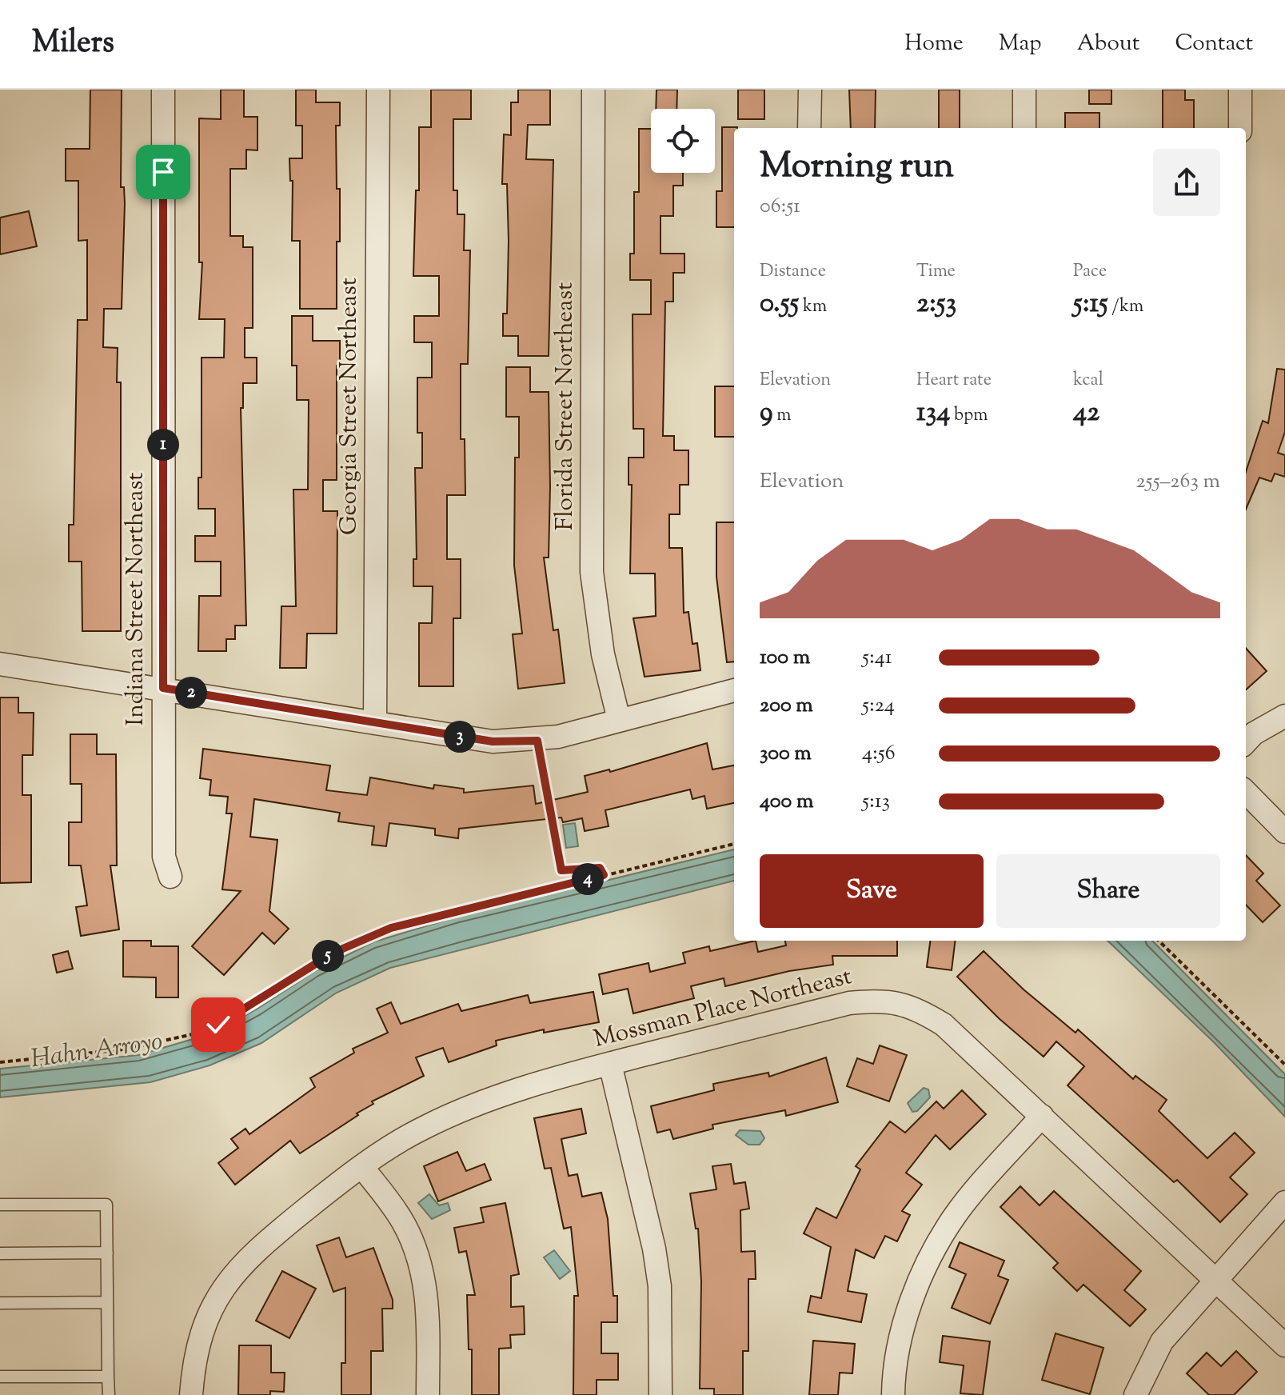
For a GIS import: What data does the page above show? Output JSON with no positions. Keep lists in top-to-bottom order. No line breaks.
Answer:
{"streets":{"street":["Georgia Street Northeast","Florida Street Northeast","Indiana Street Northeast","Mossman Place Northeast"]},"water":["Hahn Arroyo"],"page":{"header":"Milers","nav":["Home","Map","About","Contact"],"heading":["Morning run","06:51"],"stats":[["Distance","0.55 km"],["Time","2:53"],["Pace","5:15 /km"],["Elevation","9 m"],["Heart rate","134 bpm"],["kcal","42"]],"pins":["1","2","3","4","5"],"chart":["Elevation","255–263 m"],"list":[{"name":"100 m","note":"5:41"},{"name":"200 m","note":"5:24"},{"name":"300 m","note":"4:56"},{"name":"400 m","note":"5:13"}],"buttons":["Save","Share"]}}
